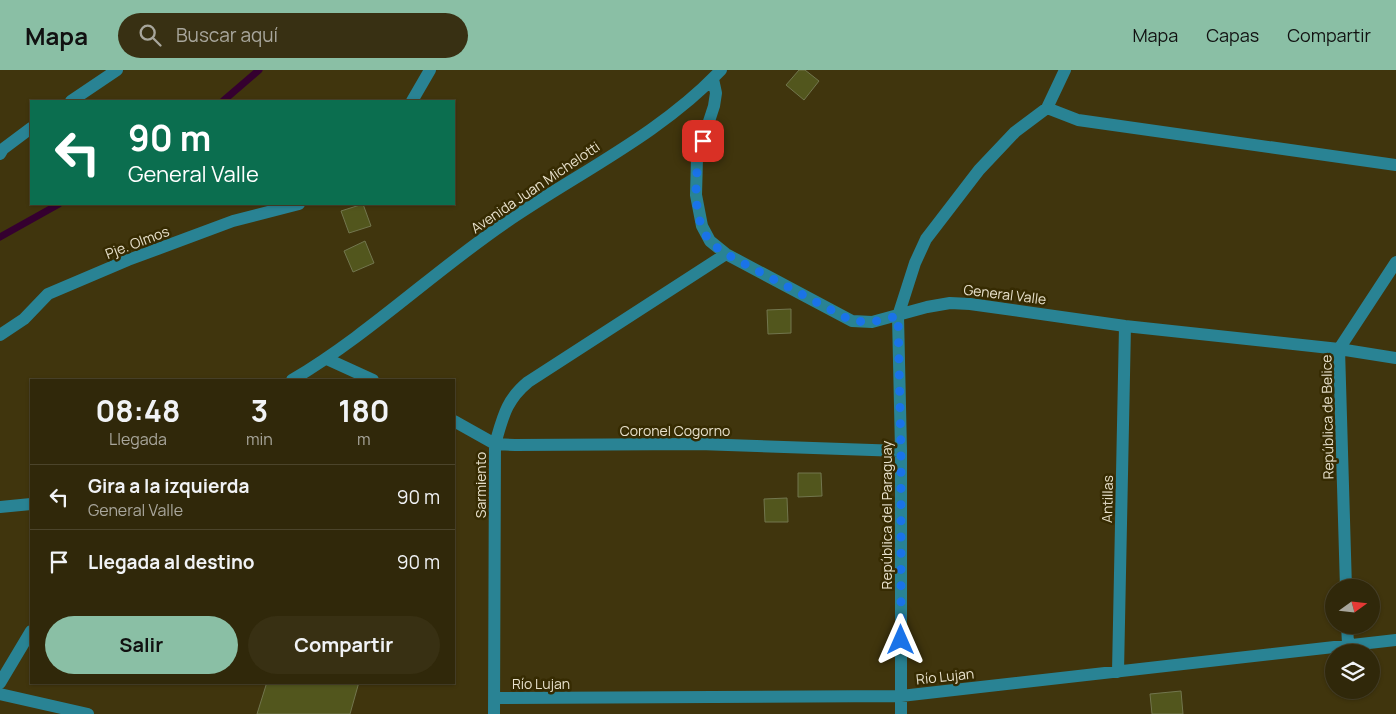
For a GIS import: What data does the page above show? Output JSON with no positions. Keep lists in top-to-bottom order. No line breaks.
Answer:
{"streets":{"street":["Avenida Juan Michelotti","Pje. Olmos","General Valle","República de Belice","Coronel Cogorno","Sarmiento","Antillas","República del Paraguay","Río Lujan"]},"crossings":[["Avenida Juan Michelotti","General Valle"],["General Valle","República de Belice"],["General Valle","Sarmiento"],["General Valle","Antillas"],["General Valle","República del Paraguay"],["Coronel Cogorno","Sarmiento"],["Coronel Cogorno","República del Paraguay"],["Sarmiento","Río Lujan"],["Antillas","Río Lujan"],["República del Paraguay","Río Lujan"]],"north":"right","page":{"header":"Mapa","search":"Buscar aquí","nav":["Mapa","Capas","Compartir"],"turn":["90 m","General Valle"],"eta":["08:48","Llegada","3","min","180","m"],"list":[{"name":"Gira a la izquierda","note":"General Valle","value":"90 m"},{"name":"Llegada al destino","value":"90 m"}],"buttons":["Salir","Compartir"]}}
